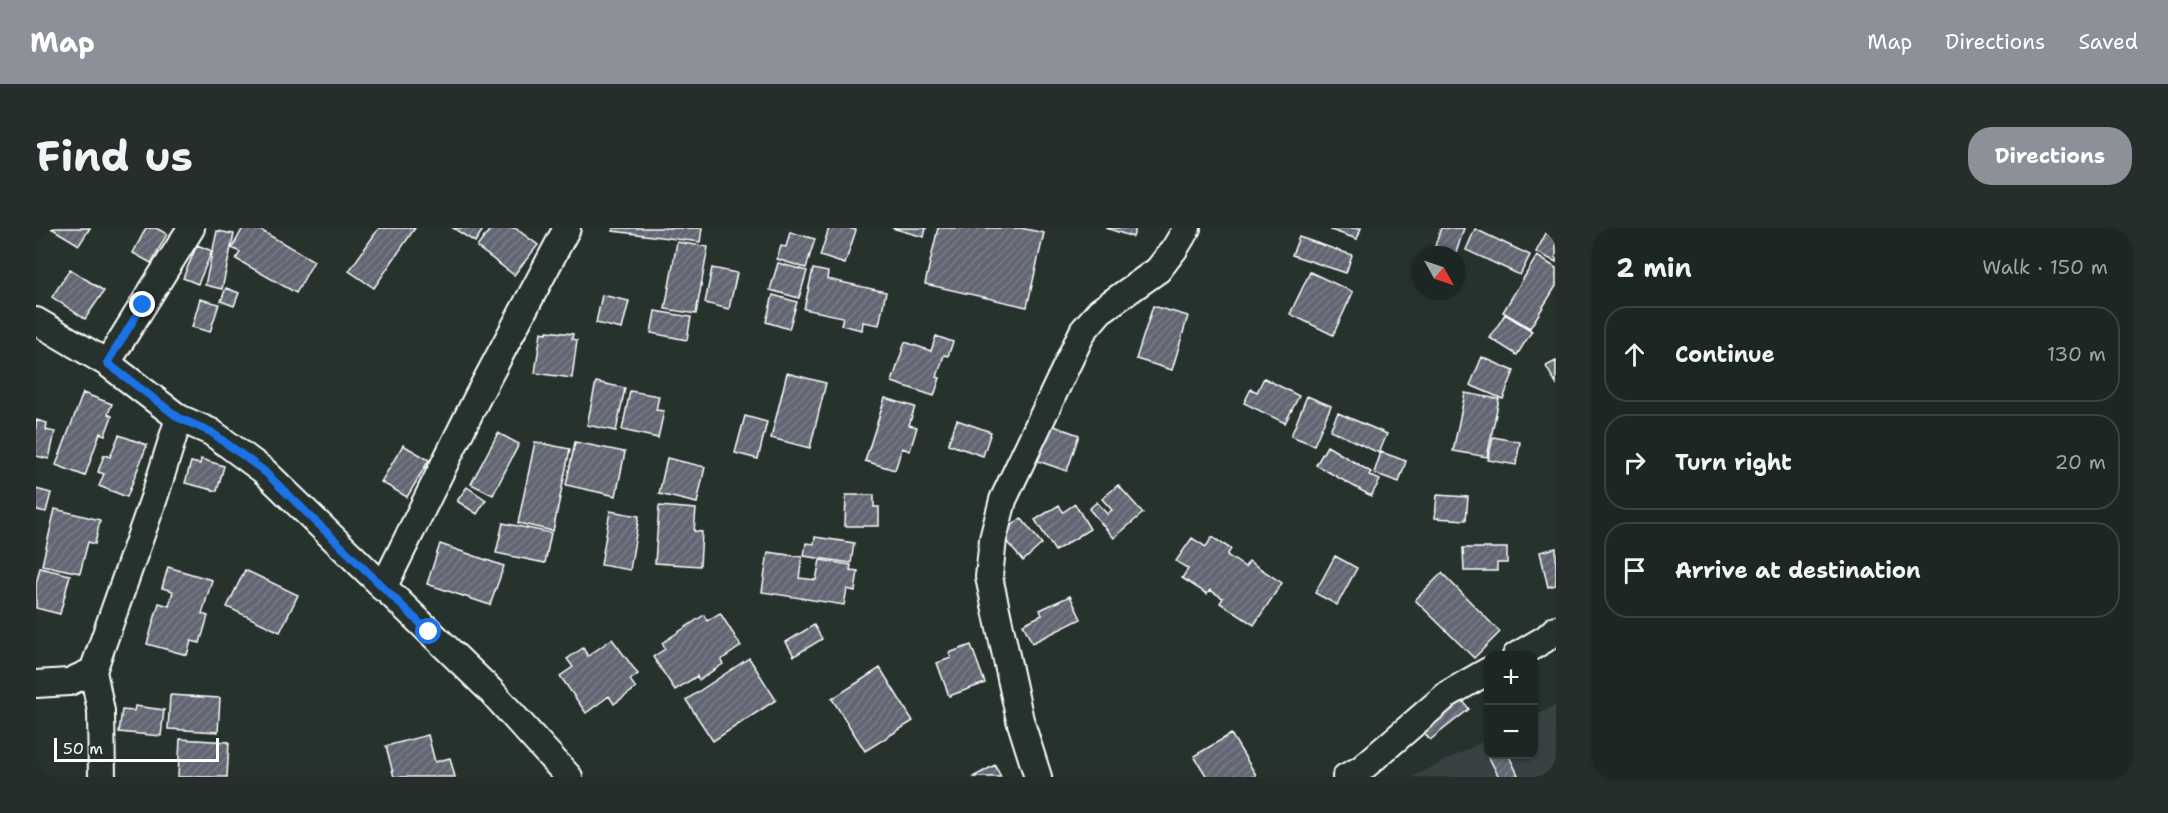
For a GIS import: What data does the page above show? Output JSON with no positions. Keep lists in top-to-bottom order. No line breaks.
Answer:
{"scale_bar":"50 m","north":"bottom right","page":{"header":"Map","nav":["Map","Directions","Saved"],"buttons":"Directions","title":"Find us","heading":["2 min","Walk · 150 m"],"list":[["Continue","130 m"],["Turn right","20 m"],"Arrive at destination"],"map_buttons":["+","−"],"scale":"50 m"}}
